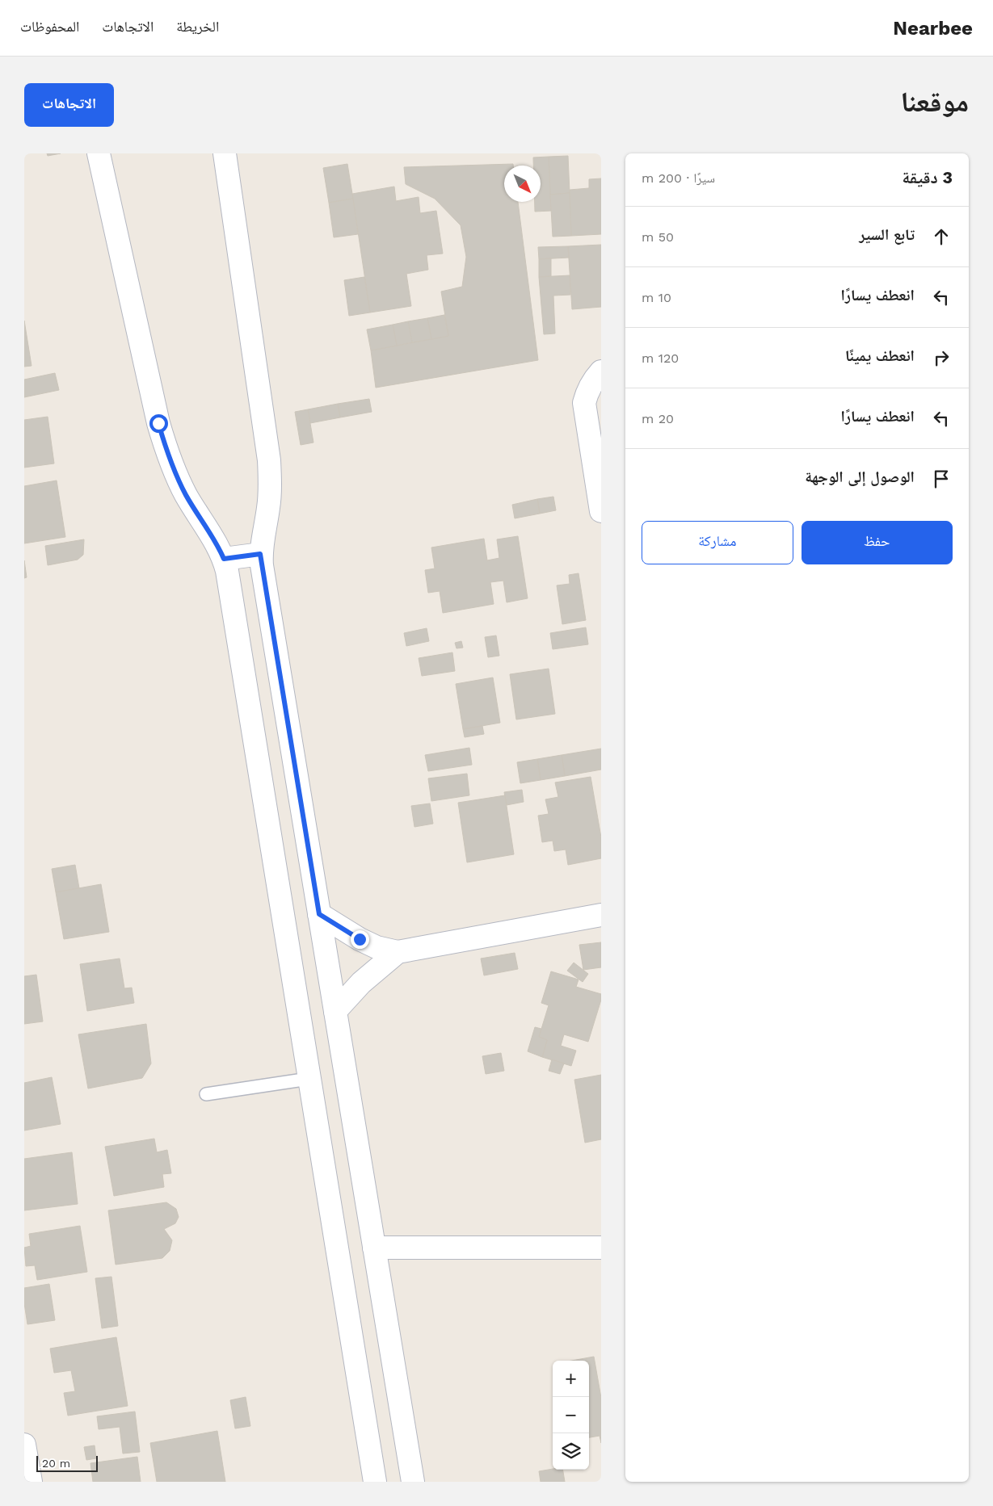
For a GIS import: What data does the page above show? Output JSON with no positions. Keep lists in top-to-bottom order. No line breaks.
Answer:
{"scale_bar":"20 m","north":"bottom right","page":{"header":"Nearbee","nav":["الخريطة","الاتجاهات","المحفوظات"],"title":"موقعنا","buttons":["الاتجاهات",["حفظ","مشاركة"]],"heading":["3 دقيقة","سيرًا · 200 m"],"list":[["تابع السير","50 m"],["انعطف يسارًا","10 m"],["انعطف يمينًا","120 m"],["انعطف يسارًا","20 m"],"الوصول إلى الوجهة"],"map_buttons":["+","−"],"scale":"20 m"}}
